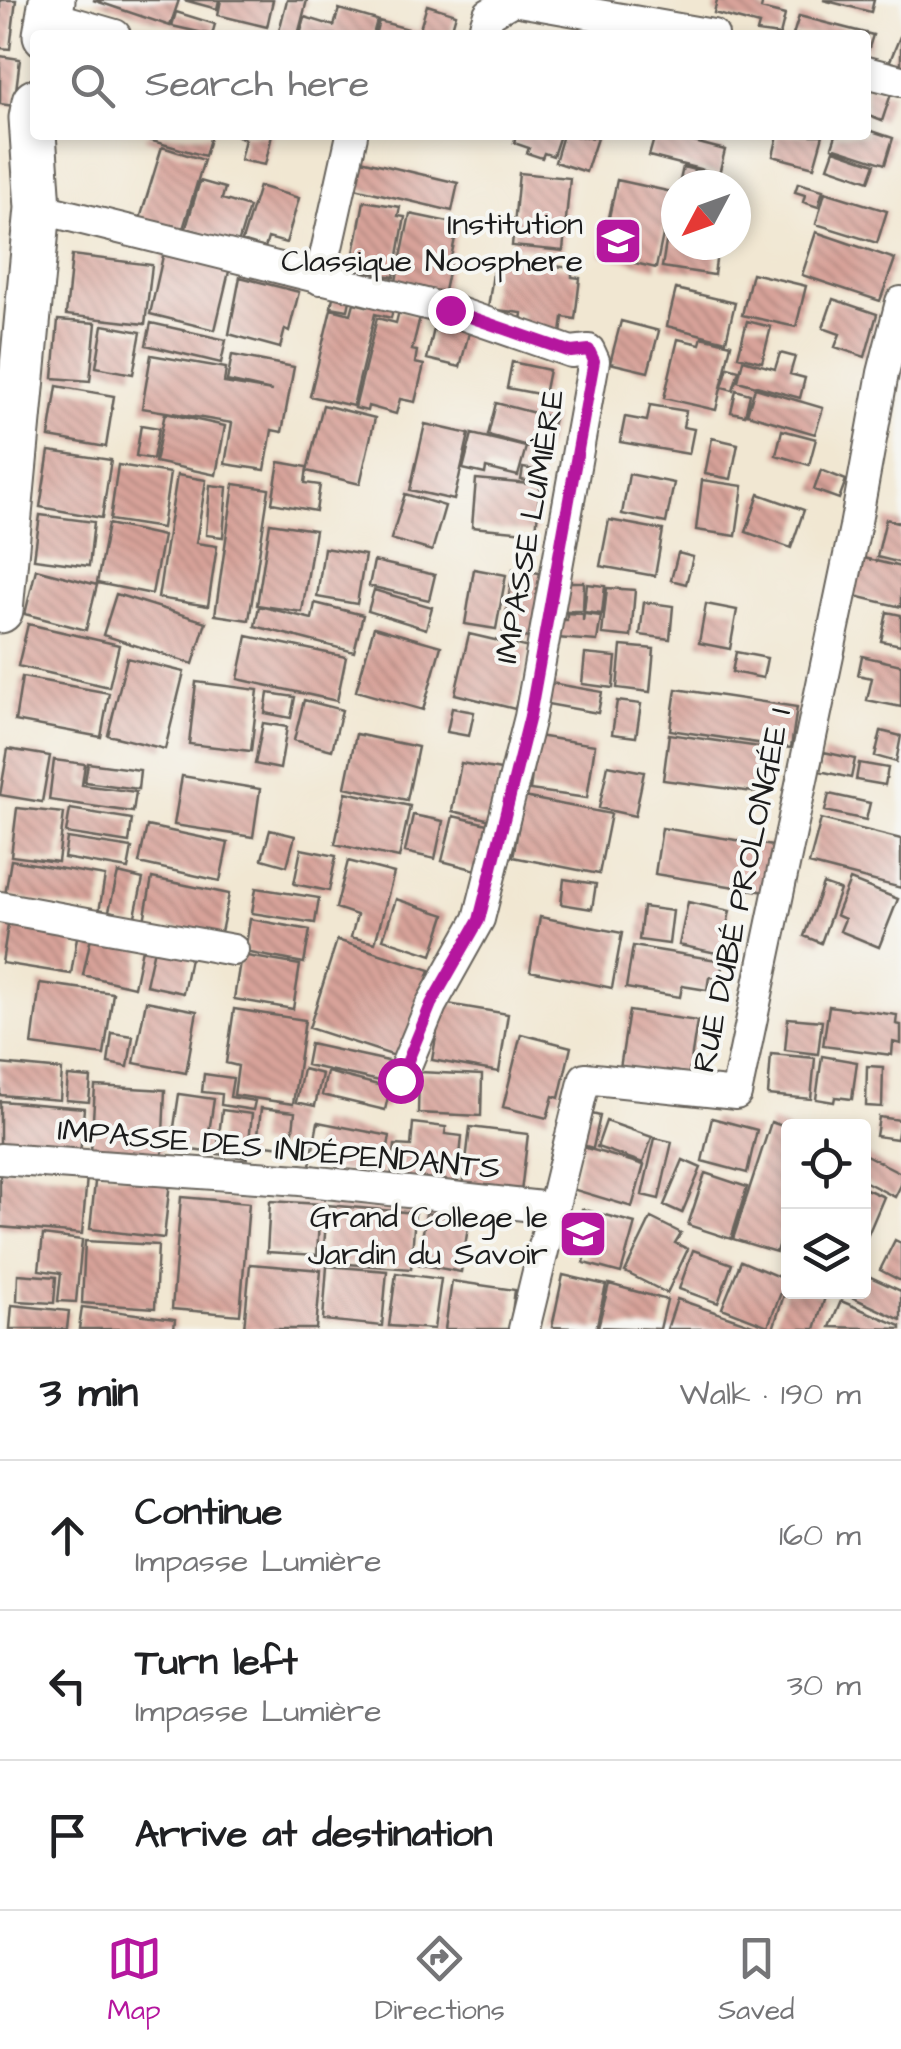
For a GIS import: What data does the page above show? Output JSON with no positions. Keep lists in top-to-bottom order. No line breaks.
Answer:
{"streets":{"street":["IMPASSE LUMIÈRE","RUE DUBÉ PROLONGÉE I","IMPASSE DES INDÉPENDANTS"]},"crossings":[["RUE DUBÉ PROLONGÉE I","IMPASSE DES INDÉPENDANTS"]],"places":{"school or university":["Institution Classique Noosphere","Grand College le Jardin du Savoir"]},"north":"bottom left","page":{"search":"Search here","heading":["3 min","Walk · 190 m"],"list":[["Continue","Impasse Lumière","160 m"],["Turn left","Impasse Lumière","30 m"],"Arrive at destination"],"nav":["Map","Directions","Saved"]}}
